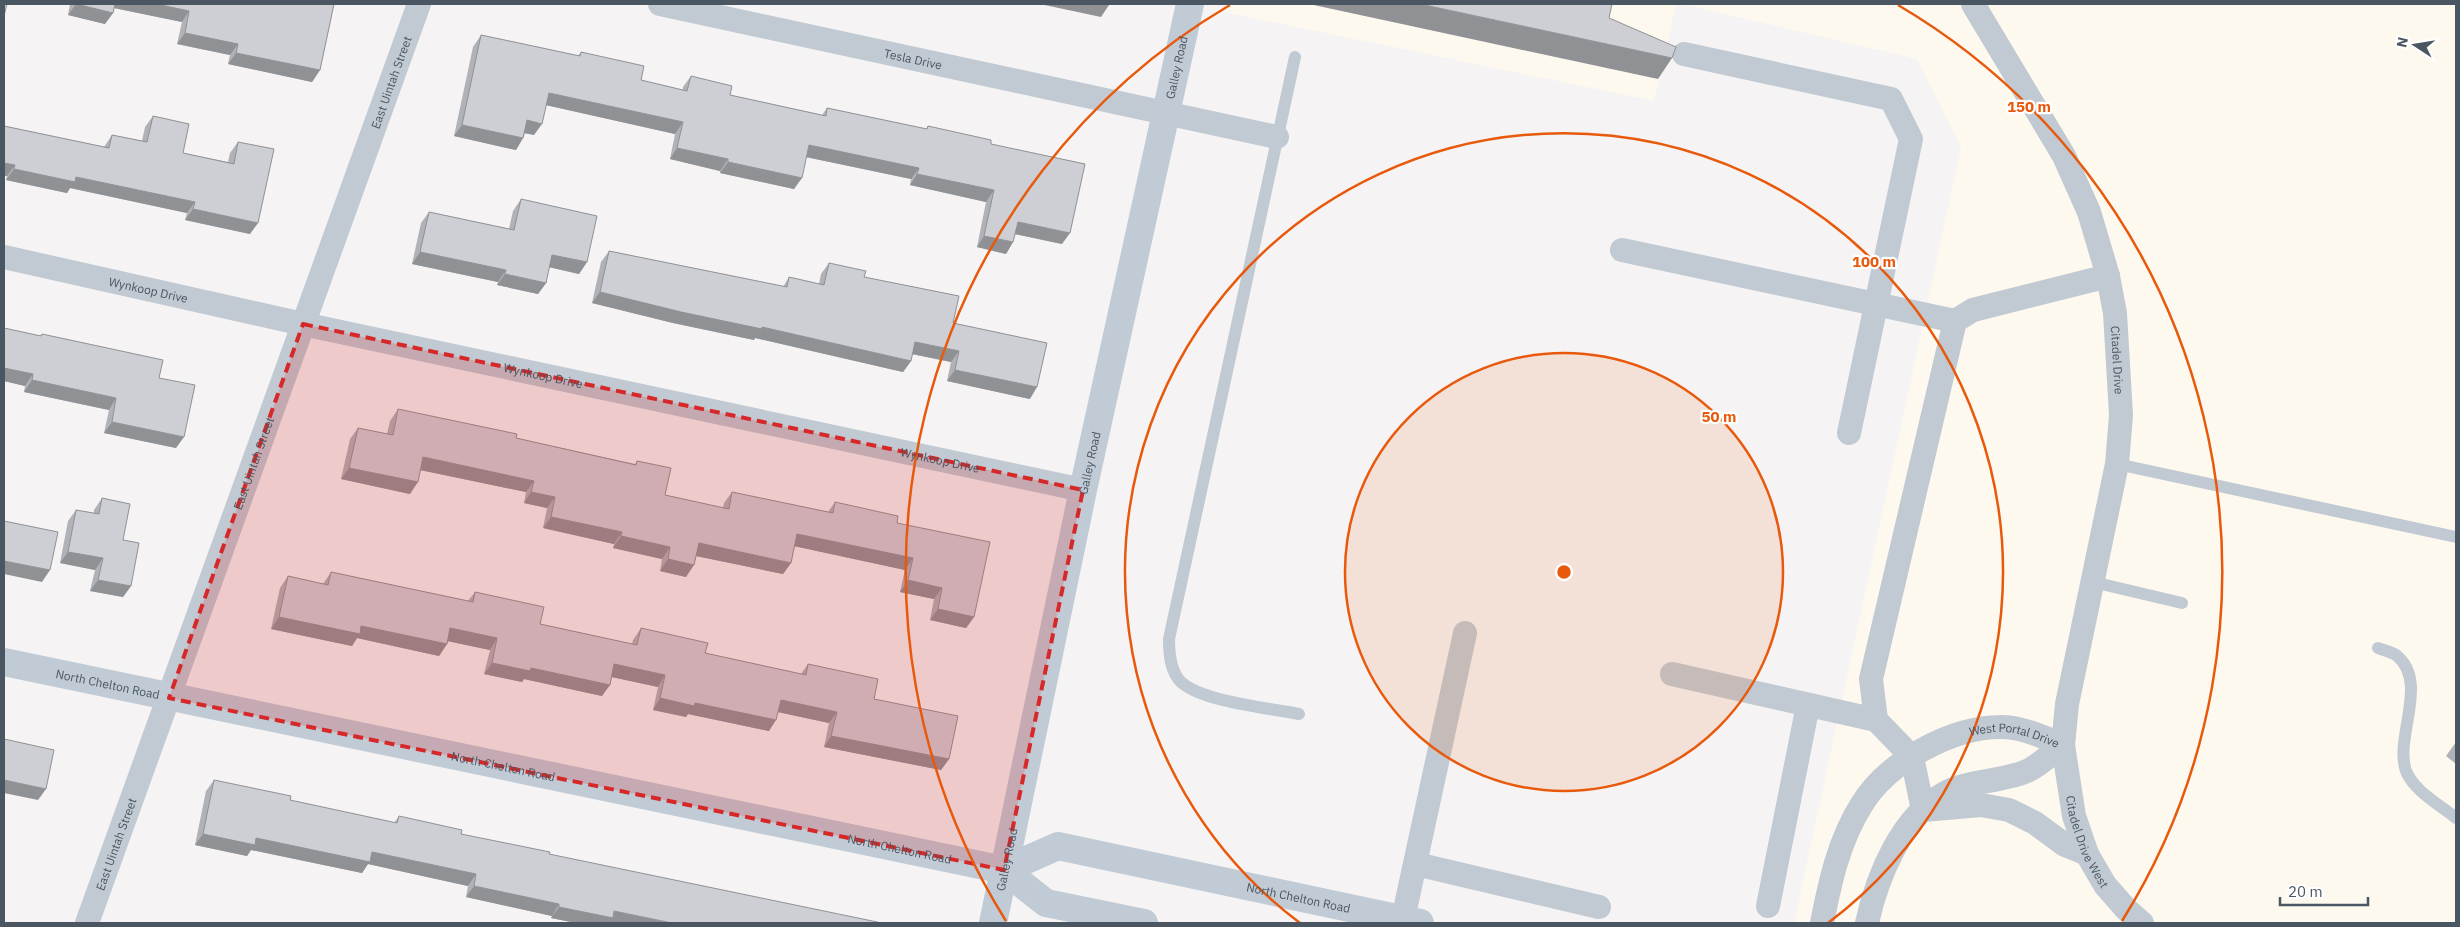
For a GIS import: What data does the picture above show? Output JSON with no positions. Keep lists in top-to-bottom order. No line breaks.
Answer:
{"streets":{"main road":["Galley Road","North Chelton Road"],"street":["Tesla Drive","East Uintah Street","Wynkoop Drive","Citadel Drive","West Portal Drive","Citadel Drive West"]},"crossings":[["Tesla Drive","Galley Road"],["Galley Road","Wynkoop Drive"],["Galley Road","North Chelton Road"],["East Uintah Street","Wynkoop Drive"],["East Uintah Street","North Chelton Road"],["Citadel Drive","West Portal Drive"],["Citadel Drive","Citadel Drive West"],["West Portal Drive","Citadel Drive West"]],"scale_bar":"20 m","north":"left","rings":["150 m","100 m","50 m"]}
